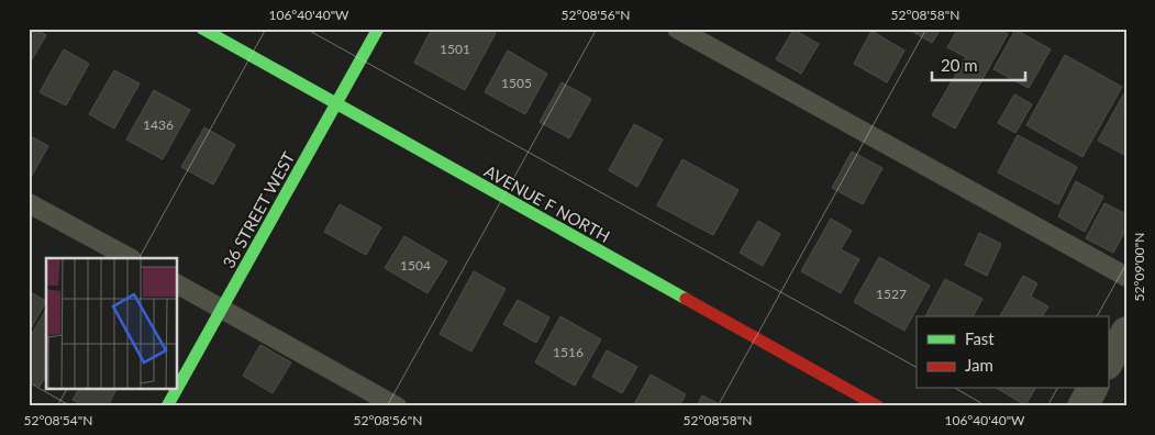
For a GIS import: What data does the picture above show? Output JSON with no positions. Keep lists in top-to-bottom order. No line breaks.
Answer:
{"streets":{"street":["AVENUE F NORTH","36 STREET WEST"]},"crossings":[["AVENUE F NORTH","36 STREET WEST"]],"house_numbers":["1501","1505","1436","1504","1527","1516"],"legend":["Fast","Jam"],"scale_bar":"20 m","coordinates":["106°40'40\"W","52°08'56\"N","52°08'58\"N","52°09'00\"N","52°08'54\"N"]}
